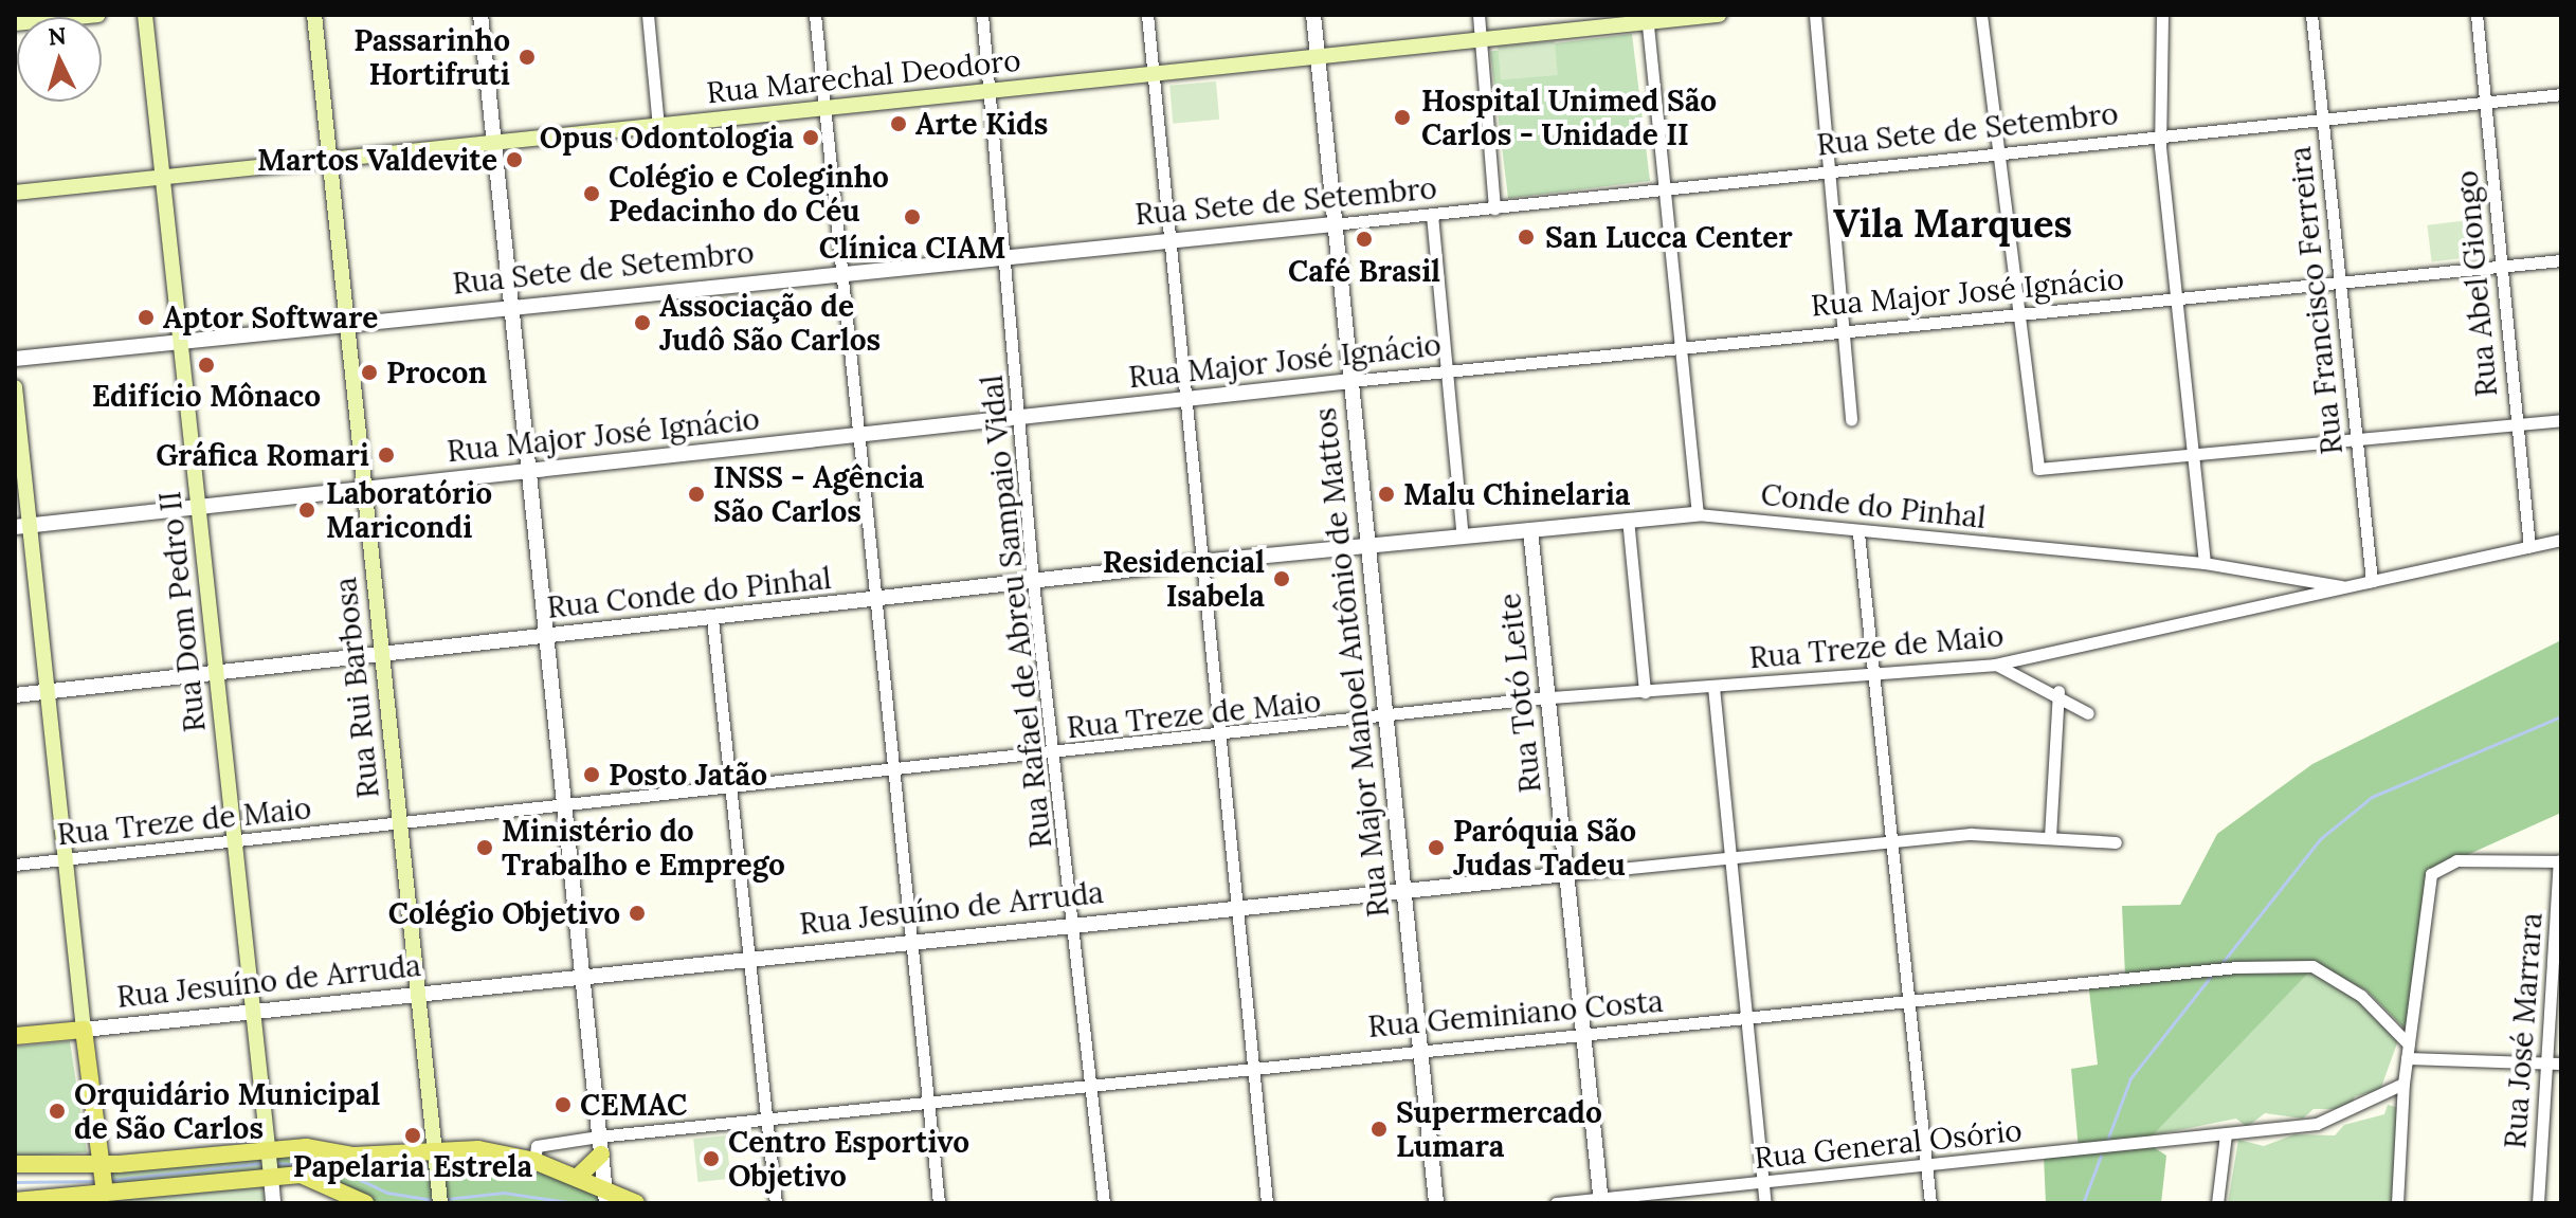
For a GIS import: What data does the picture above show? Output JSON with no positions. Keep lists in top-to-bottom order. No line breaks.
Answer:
{"streets":{"main road":["Rua Marechal Deodoro","Rua Dom Pedro II","Rua Rui Barbosa","Rua Jesuíno de Arruda"],"street":["Rua Sete de Setembro","Rua Abel Giongo","Rua Major José Ignácio","Rua Francisco Ferreira","Conde do Pinhal","Rua Conde do Pinhal","Rua Rafael de Abreu Sampaio Vidal","Rua Treze de Maio","Rua Major Manoel Antônio de Mattos","Rua Totó Leite","Rua Geminiano Costa","Rua José Marrara","Rua General Osório"]},"crossings":[["Rua Marechal Deodoro","Rua Dom Pedro II"],["Rua Marechal Deodoro","Rua Rafael de Abreu Sampaio Vidal"],["Rua Marechal Deodoro","Rua Major Manoel Antônio de Mattos"],["Rua Marechal Deodoro","Rua Rui Barbosa"],["Rua Sete de Setembro","Rua Abel Giongo"],["Rua Sete de Setembro","Rua Francisco Ferreira"],["Rua Sete de Setembro","Rua Dom Pedro II"],["Rua Sete de Setembro","Rua Rafael de Abreu Sampaio Vidal"],["Rua Sete de Setembro","Rua Major Manoel Antônio de Mattos"],["Rua Sete de Setembro","Rua Rui Barbosa"],["Rua Abel Giongo","Rua Major José Ignácio"],["Rua Major José Ignácio","Rua Francisco Ferreira"],["Rua Major José Ignácio","Rua Dom Pedro II"],["Rua Major José Ignácio","Rua Rafael de Abreu Sampaio Vidal"],["Rua Major José Ignácio","Rua Major Manoel Antônio de Mattos"],["Rua Major José Ignácio","Rua Rui Barbosa"],["Rua Francisco Ferreira","Conde do Pinhal"],["Rua Francisco Ferreira","Rua Treze de Maio"],["Conde do Pinhal","Rua Conde do Pinhal"],["Conde do Pinhal","Rua Treze de Maio"],["Conde do Pinhal","Rua Major Manoel Antônio de Mattos"],["Conde do Pinhal","Rua Totó Leite"],["Rua Conde do Pinhal","Rua Dom Pedro II"],["Rua Conde do Pinhal","Rua Rafael de Abreu Sampaio Vidal"],["Rua Conde do Pinhal","Rua Major Manoel Antônio de Mattos"],["Rua Conde do Pinhal","Rua Rui Barbosa"],["Rua Dom Pedro II","Rua Treze de Maio"],["Rua Dom Pedro II","Rua Jesuíno de Arruda"],["Rua Rafael de Abreu Sampaio Vidal","Rua Treze de Maio"],["Rua Rafael de Abreu Sampaio Vidal","Rua Jesuíno de Arruda"],["Rua Rafael de Abreu Sampaio Vidal","Rua Geminiano Costa"],["Rua Treze de Maio","Rua Major Manoel Antônio de Mattos"],["Rua Treze de Maio","Rua Rui Barbosa"],["Rua Treze de Maio","Rua Totó Leite"],["Rua Major Manoel Antônio de Mattos","Rua Jesuíno de Arruda"],["Rua Major Manoel Antônio de Mattos","Rua Geminiano Costa"],["Rua Rui Barbosa","Rua Jesuíno de Arruda"],["Rua Totó Leite","Rua Jesuíno de Arruda"],["Rua Totó Leite","Rua Geminiano Costa"],["Rua Totó Leite","Rua General Osório"]],"districts":["Vila Marques"],"places":["Passarinho Hortifruti","Hospital Unimed São Carlos - Unidade II","Arte Kids","Opus Odontologia","Martos Valdevite","Colégio e Coleginho Pedacinho do Céu","Clínica CIAM","San Lucca Center","Café Brasil","Aptor Software","Associação de Judô São Carlos","Edifício Mônaco","Procon","Gráfica Romari","INSS - Agência São Carlos","Malu Chinelaria","Laboratório Maricondi","Residencial Isabela","Posto Jatão","Ministério do Trabalho e Emprego","Paróquia São Judas Tadeu","Colégio Objetivo","CEMAC","Orquidário Municipal de São Carlos","Supermercado Lumara","Papelaria Estrela","Centro Esportivo Objetivo"],"north":"top"}
